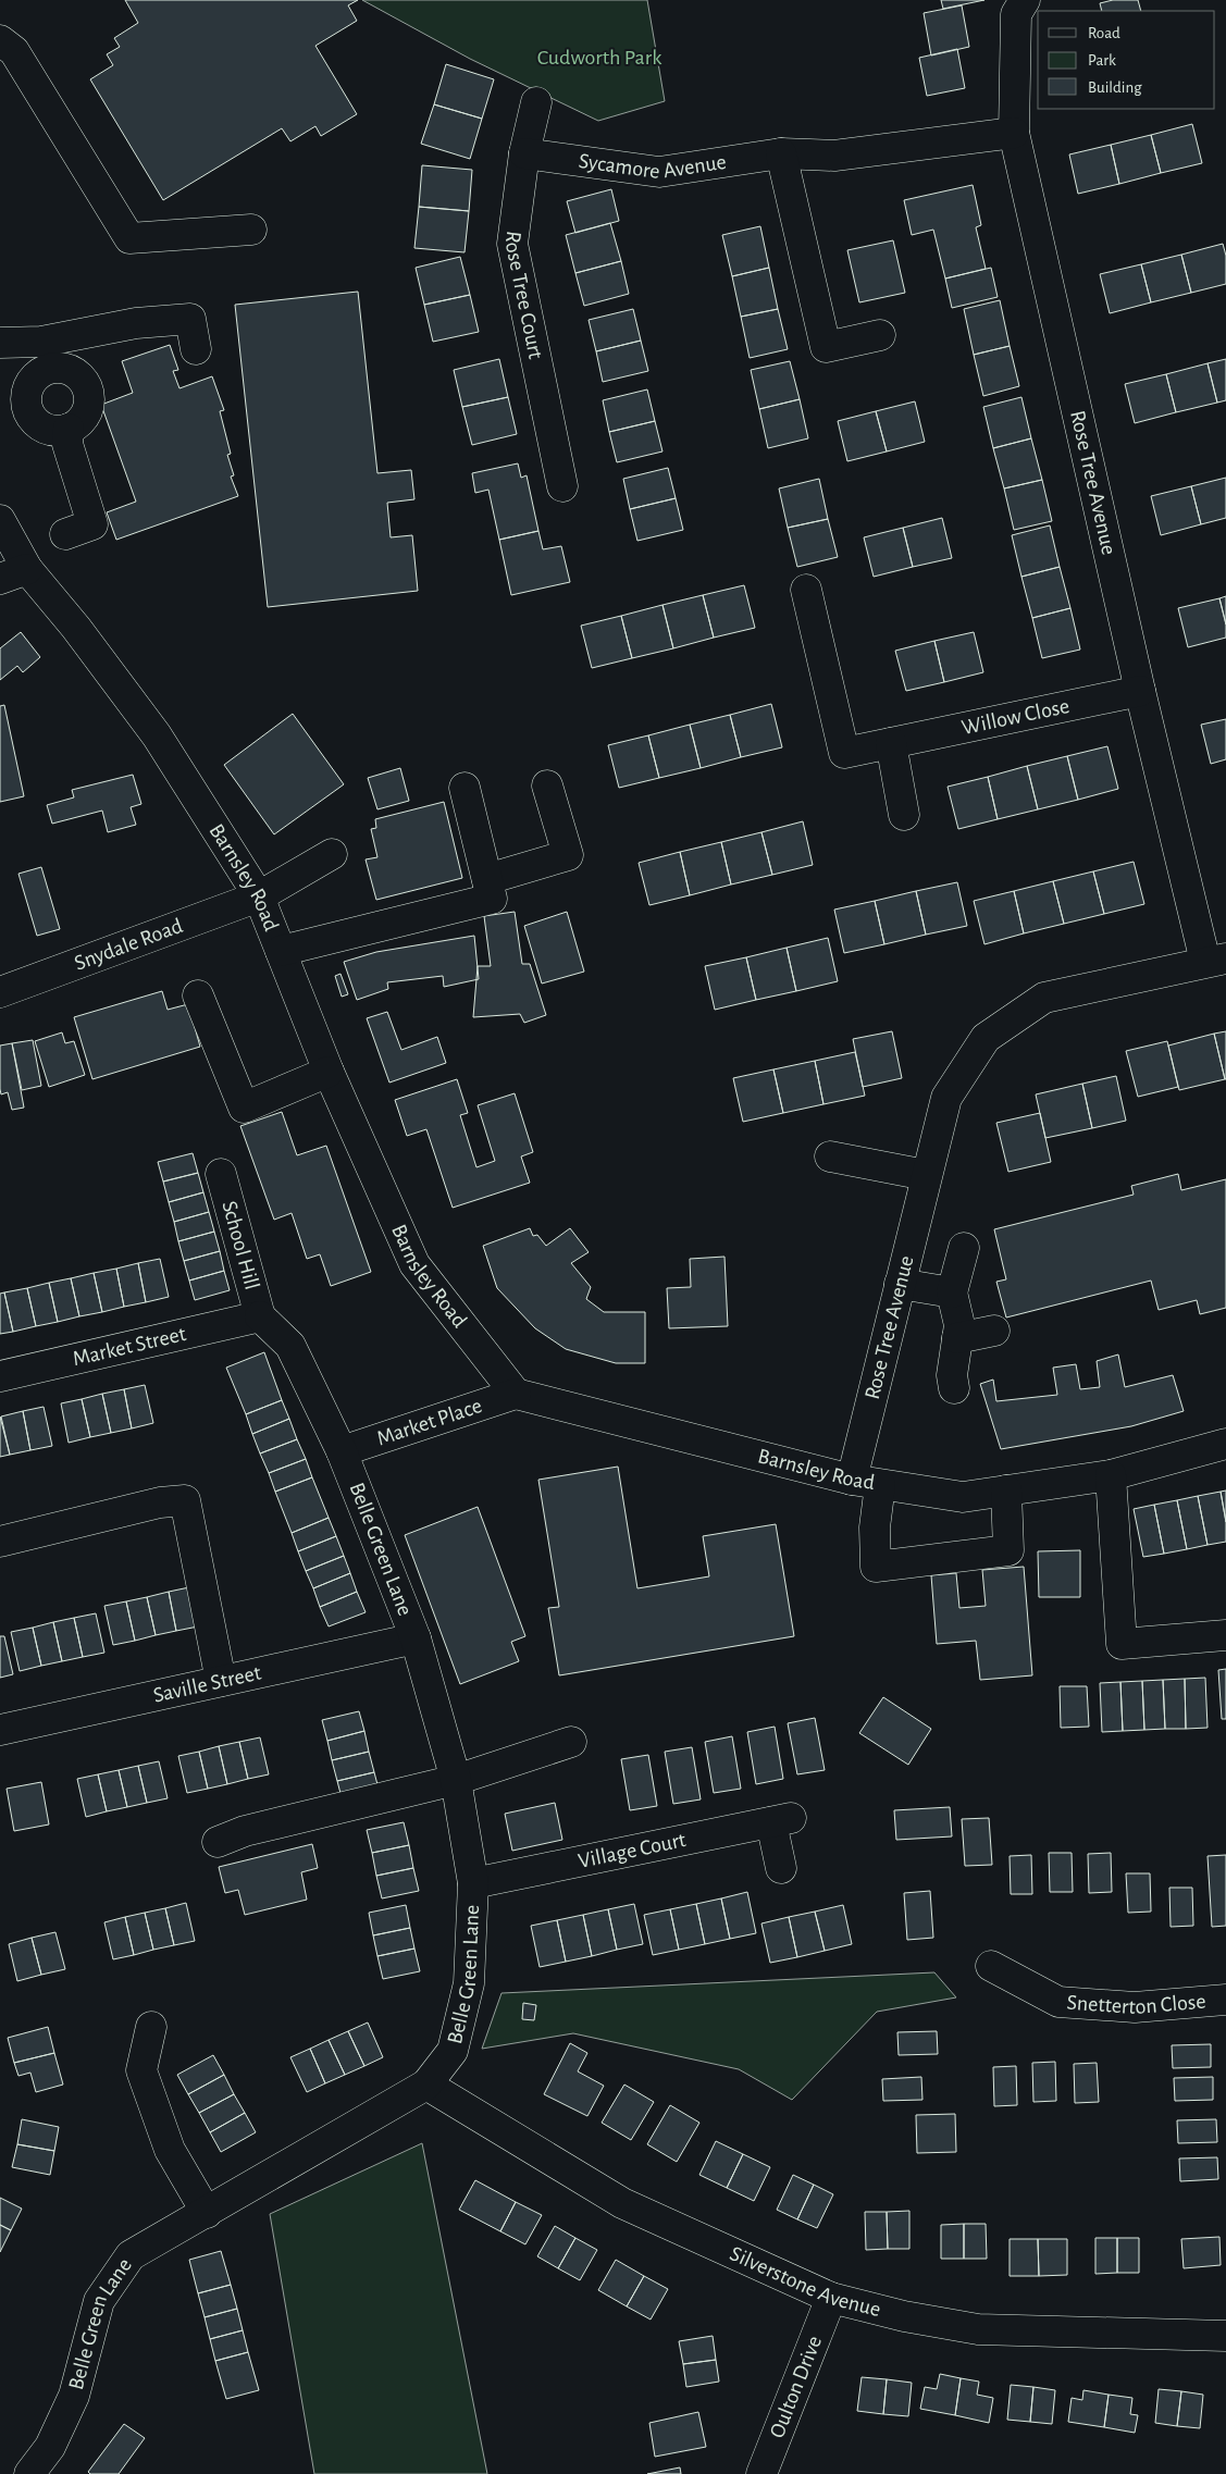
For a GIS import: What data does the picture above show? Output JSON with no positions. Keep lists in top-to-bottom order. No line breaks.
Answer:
{"streets":{"street":["Sycamore Avenue","Rose Tree Court","Rose Tree Avenue","Willow Close","Barnsley Road","Snydale Road","School Hill","Market Street","Market Place","Belle Green Lane","Saville Street","Village Court","Snetterton Close","Silverstone Avenue","Oulton Drive"]},"crossings":[["Sycamore Avenue","Rose Tree Court"],["Sycamore Avenue","Rose Tree Avenue"],["Rose Tree Avenue","Willow Close"],["Rose Tree Avenue","Barnsley Road"],["Barnsley Road","Snydale Road"],["Barnsley Road","Market Place"],["School Hill","Market Street"],["School Hill","Belle Green Lane"],["Market Street","Belle Green Lane"],["Market Place","Belle Green Lane"],["Belle Green Lane","Saville Street"],["Belle Green Lane","Village Court"],["Belle Green Lane","Silverstone Avenue"],["Silverstone Avenue","Oulton Drive"]],"parks":["Cudworth Park"],"legend":["Road","Park","Building"]}
